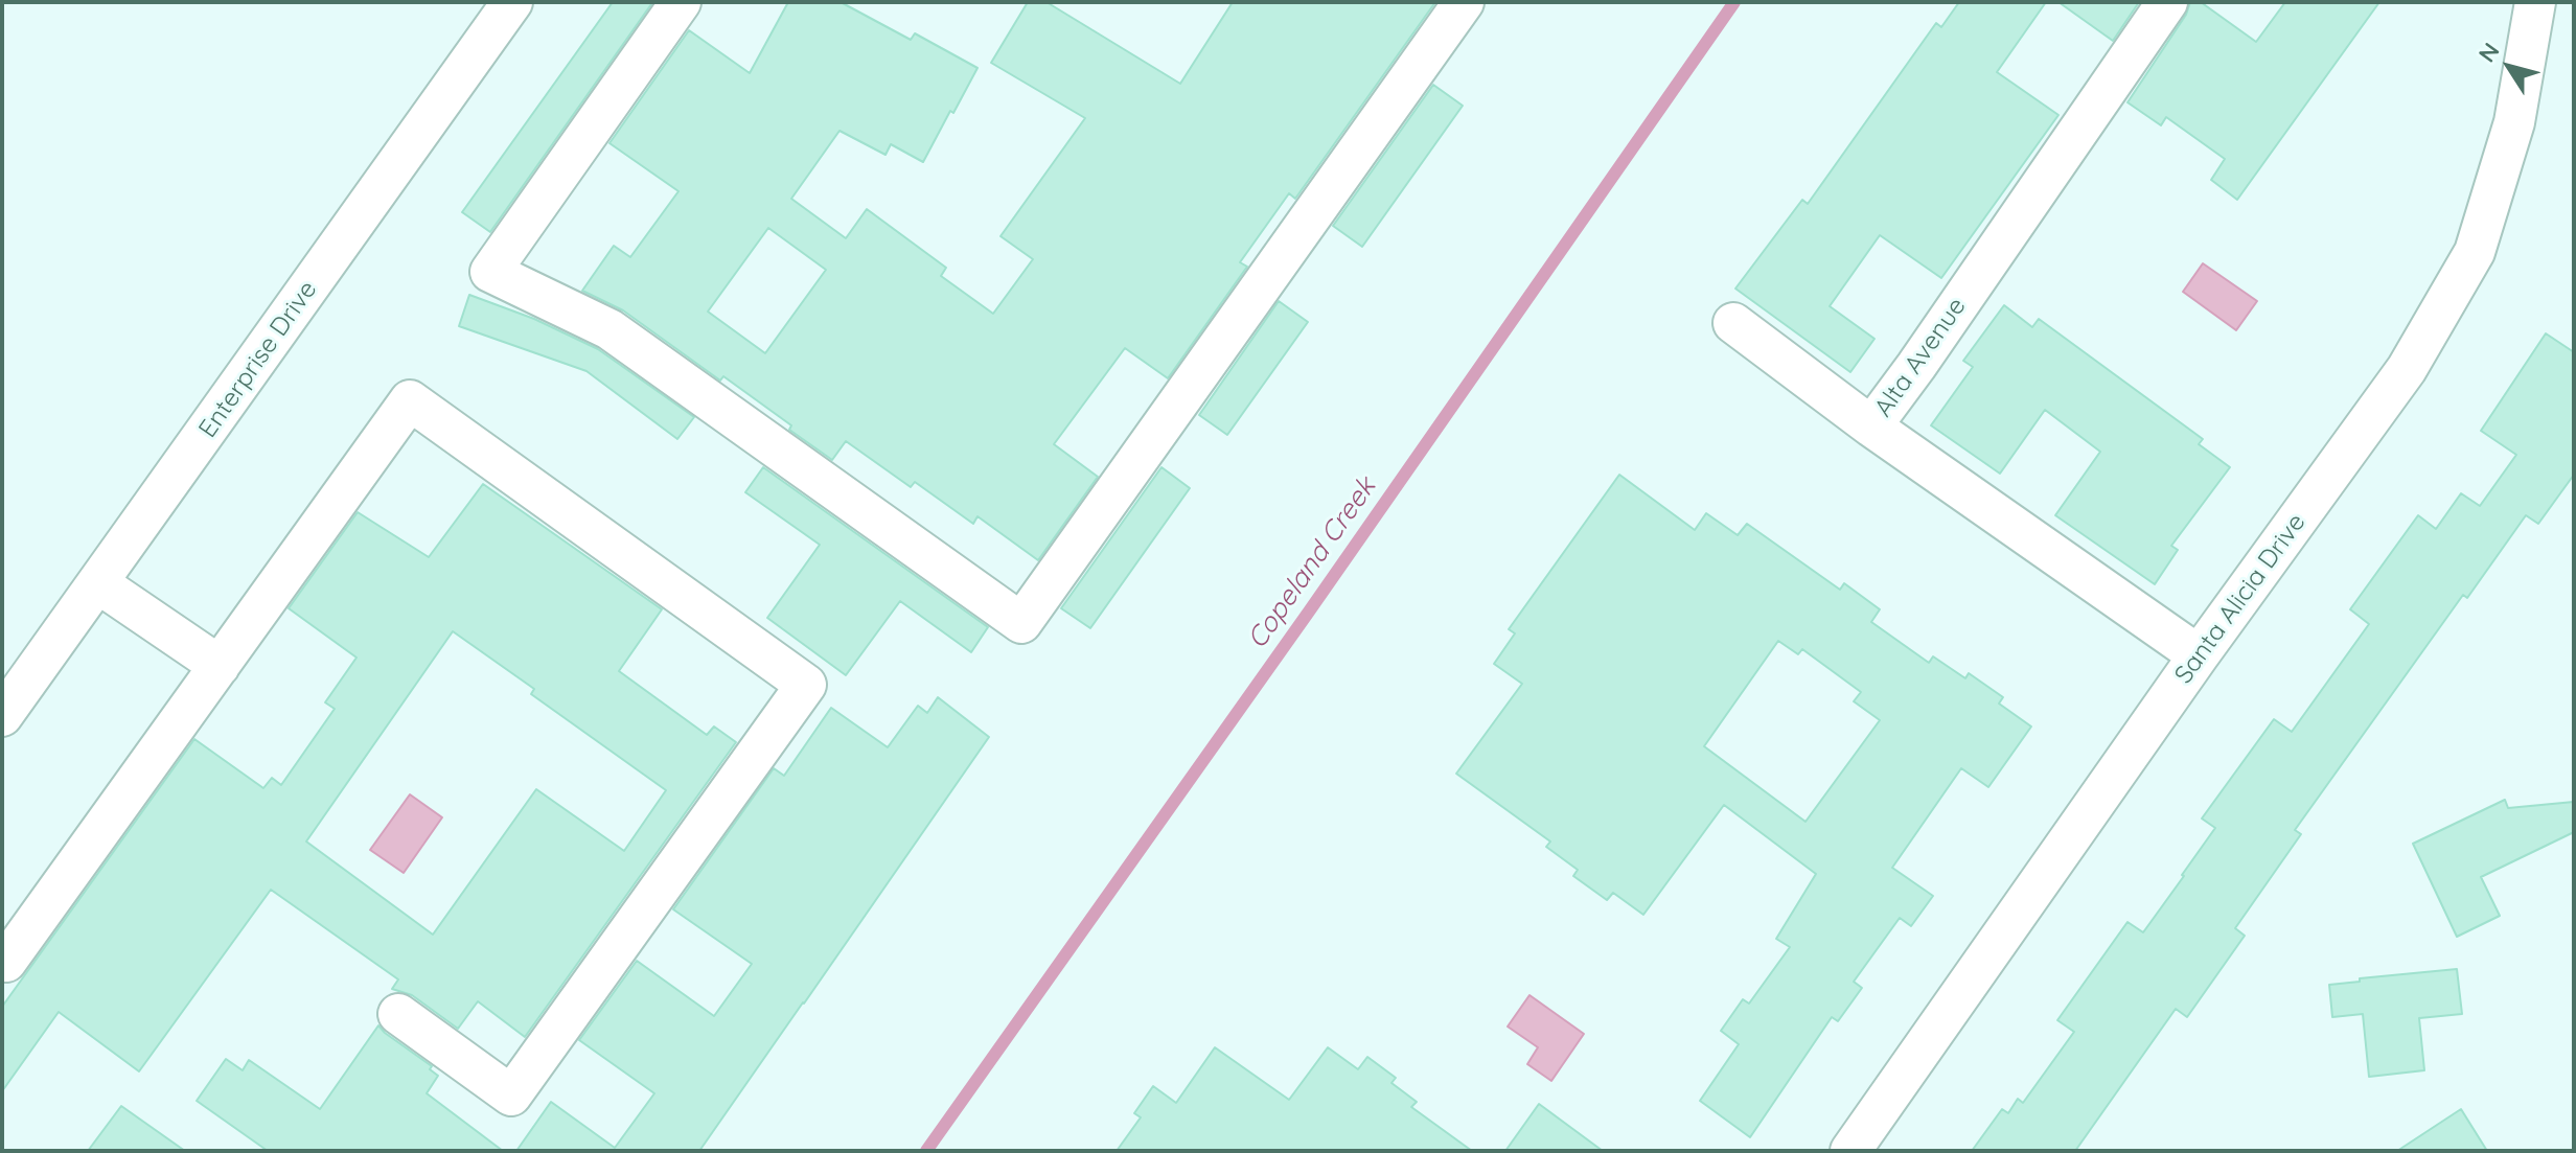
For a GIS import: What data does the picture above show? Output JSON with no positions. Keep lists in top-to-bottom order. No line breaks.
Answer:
{"streets":{"street":["Alta Avenue","Enterprise Drive","Santa Alicia Drive"]},"crossings":[["Alta Avenue","Santa Alicia Drive"]],"water":["Copeland Creek"],"north":"top left"}
